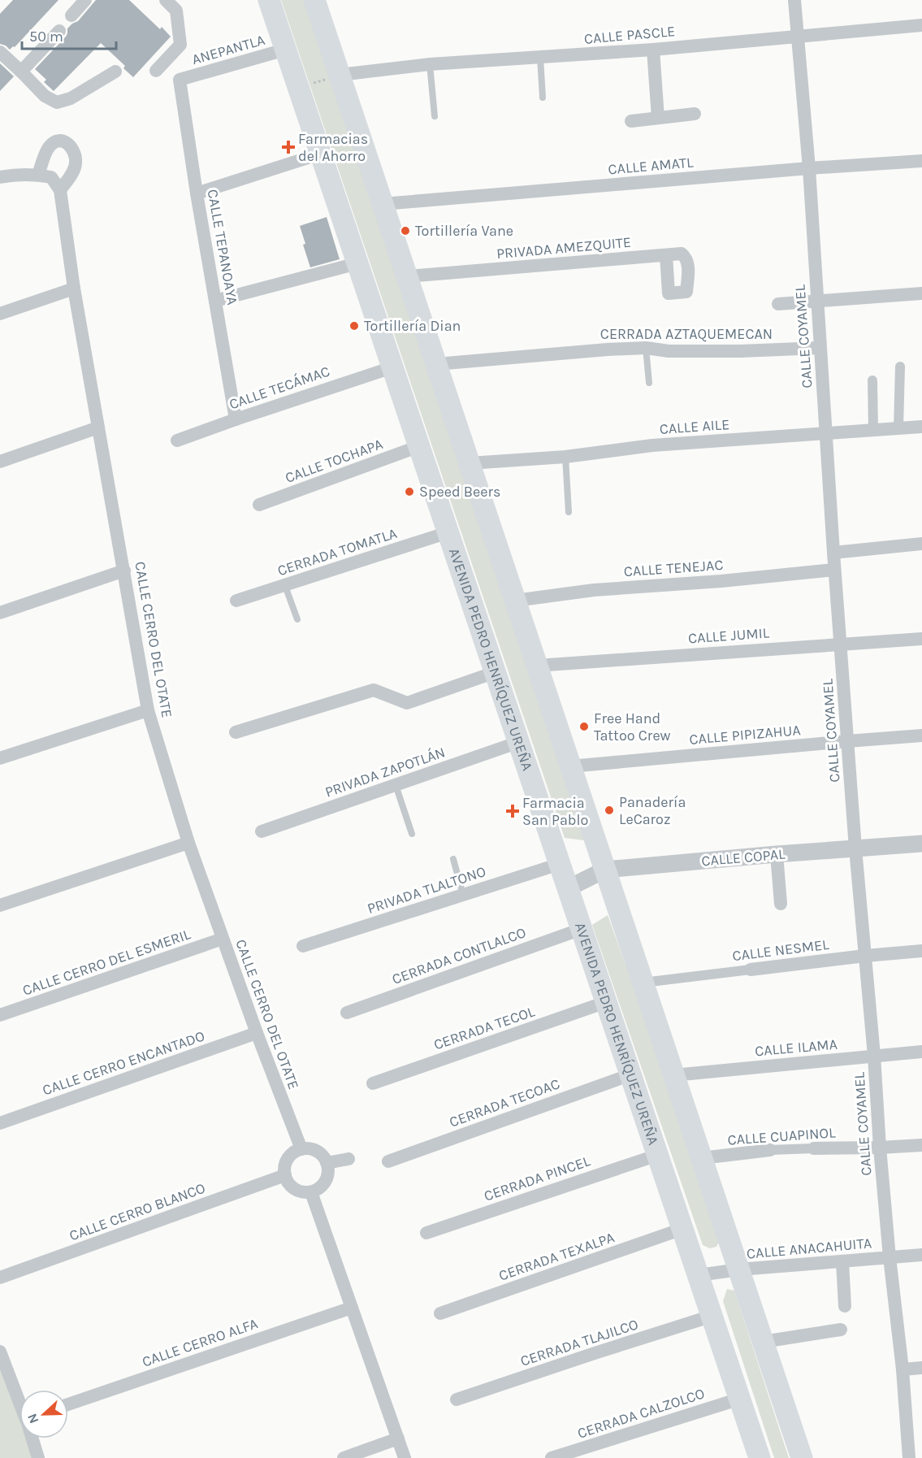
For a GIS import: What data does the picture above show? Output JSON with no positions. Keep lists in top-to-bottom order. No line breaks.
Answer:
{"streets":{"main road":["AVENIDA PEDRO HENRÍQUEZ UREÑA"],"street":["CALLE PASCLE","ANEPANTLA","CALLE AMATL","CALLE TEPANOAYA","PRIVADA AMEZQUITE","CERRADA AZTAQUEMECAN","CALLE COYAMEL","CALLE TECÁMAC","CALLE AILE","CALLE TOCHAPA","CERRADA TOMATLA","CALLE TENEJAC","CALLE JUMIL","CALLE CERRO DEL OTATE","CALLE PIPIZAHUA","PRIVADA ZAPOTLÁN","CALLE COPAL","PRIVADA TLALTONO","CALLE NESMEL","CERRADA CONTLALCO","CALLE CERRO DEL ESMERIL","CERRADA TECOL","CALLE ILAMA","CALLE CERRO ENCANTADO","CERRADA TECOAC","CALLE CUAPINOL","CERRADA PINCEL","CALLE CERRO BLANCO","CALLE ANACAHUITA","CERRADA TEXALPA","CALLE CERRO ALFA","CERRADA TLAJILCO","CERRADA CALZOLCO"]},"crossings":[["CALLE PASCLE","CALLE COYAMEL"],["ANEPANTLA","CALLE TEPANOAYA"],["ANEPANTLA","AVENIDA PEDRO HENRÍQUEZ UREÑA"],["CALLE AMATL","CALLE COYAMEL"],["CALLE TEPANOAYA","CALLE TECÁMAC"],["CERRADA AZTAQUEMECAN","CALLE COYAMEL"],["CALLE COYAMEL","CALLE AILE"],["CALLE COYAMEL","CALLE TENEJAC"],["CALLE COYAMEL","CALLE JUMIL"],["CALLE COYAMEL","CALLE PIPIZAHUA"],["CALLE COYAMEL","CALLE COPAL"],["CALLE COYAMEL","CALLE NESMEL"],["CALLE COYAMEL","CALLE ILAMA"],["CALLE COYAMEL","CALLE CUAPINOL"],["CALLE COYAMEL","CALLE ANACAHUITA"],["CALLE TECÁMAC","AVENIDA PEDRO HENRÍQUEZ UREÑA"],["CALLE TOCHAPA","AVENIDA PEDRO HENRÍQUEZ UREÑA"],["CERRADA TOMATLA","AVENIDA PEDRO HENRÍQUEZ UREÑA"],["CALLE CERRO DEL OTATE","CALLE CERRO DEL ESMERIL"],["CALLE CERRO DEL OTATE","CALLE CERRO ENCANTADO"],["CALLE CERRO DEL OTATE","CALLE CERRO BLANCO"],["AVENIDA PEDRO HENRÍQUEZ UREÑA","PRIVADA ZAPOTLÁN"],["AVENIDA PEDRO HENRÍQUEZ UREÑA","CALLE COPAL"],["AVENIDA PEDRO HENRÍQUEZ UREÑA","PRIVADA TLALTONO"],["AVENIDA PEDRO HENRÍQUEZ UREÑA","CERRADA CONTLALCO"],["AVENIDA PEDRO HENRÍQUEZ UREÑA","CERRADA TECOL"],["AVENIDA PEDRO HENRÍQUEZ UREÑA","CERRADA TECOAC"],["AVENIDA PEDRO HENRÍQUEZ UREÑA","CERRADA PINCEL"],["AVENIDA PEDRO HENRÍQUEZ UREÑA","CALLE ANACAHUITA"],["AVENIDA PEDRO HENRÍQUEZ UREÑA","CERRADA TEXALPA"],["AVENIDA PEDRO HENRÍQUEZ UREÑA","CERRADA TLAJILCO"],["AVENIDA PEDRO HENRÍQUEZ UREÑA","CERRADA CALZOLCO"]],"places":{"health":["Farmacias del Ahorro","Farmacia San Pablo"],"other":["Tortillería Vane","Tortillería Dian","Speed Beers","Free Hand Tattoo Crew","Panadería LeCaroz"]},"scale_bar":"50 m","north":"left"}
